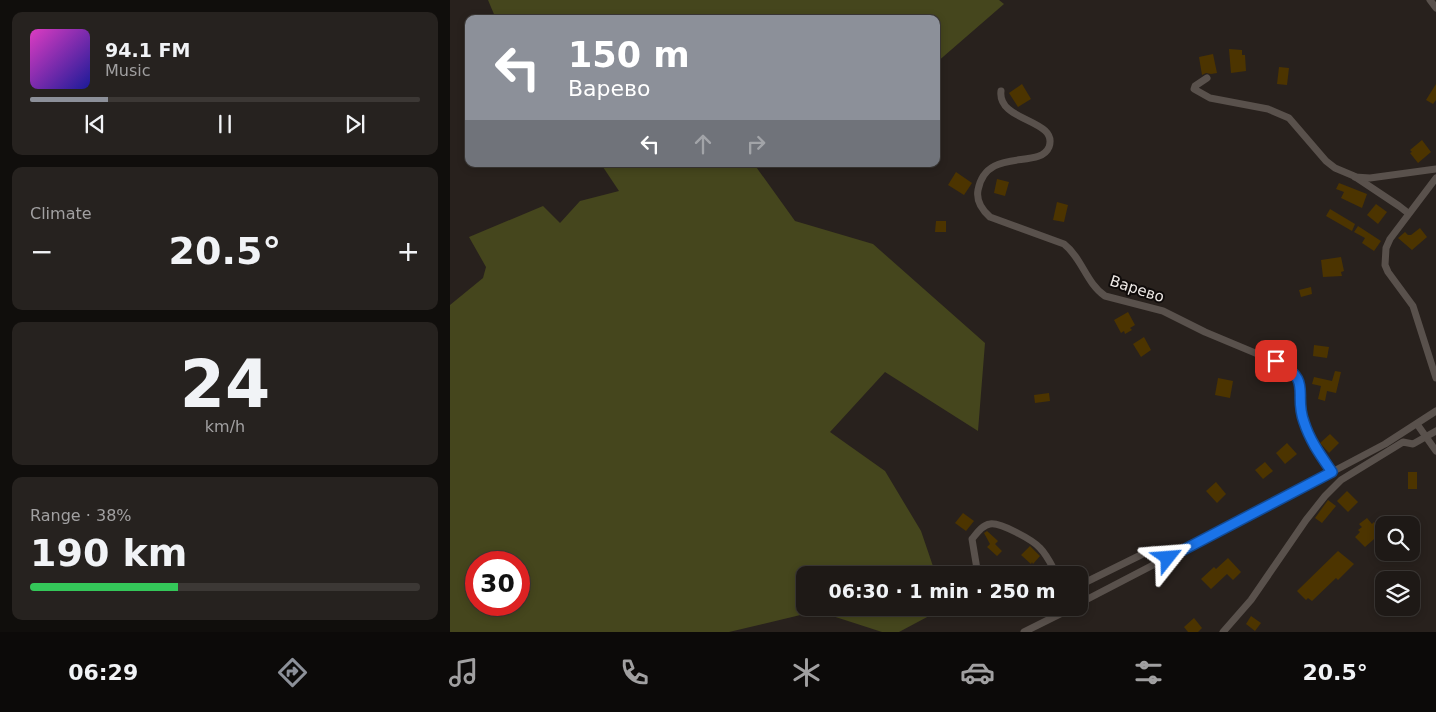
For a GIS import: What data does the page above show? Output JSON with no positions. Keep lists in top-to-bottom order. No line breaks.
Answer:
{"streets":{"street":["Варево"]},"page":{"turn":["150 m","Варево"],"song":["94.1 FM","Music"],"tile":["Climate",["24","km/h"],["Range · 38%","190 km"]],"heat":["−","20.5°","+"],"limit":"30","trip":"06:30 · 1 min · 250 m","tabs":["06:29","20.5°"]}}
